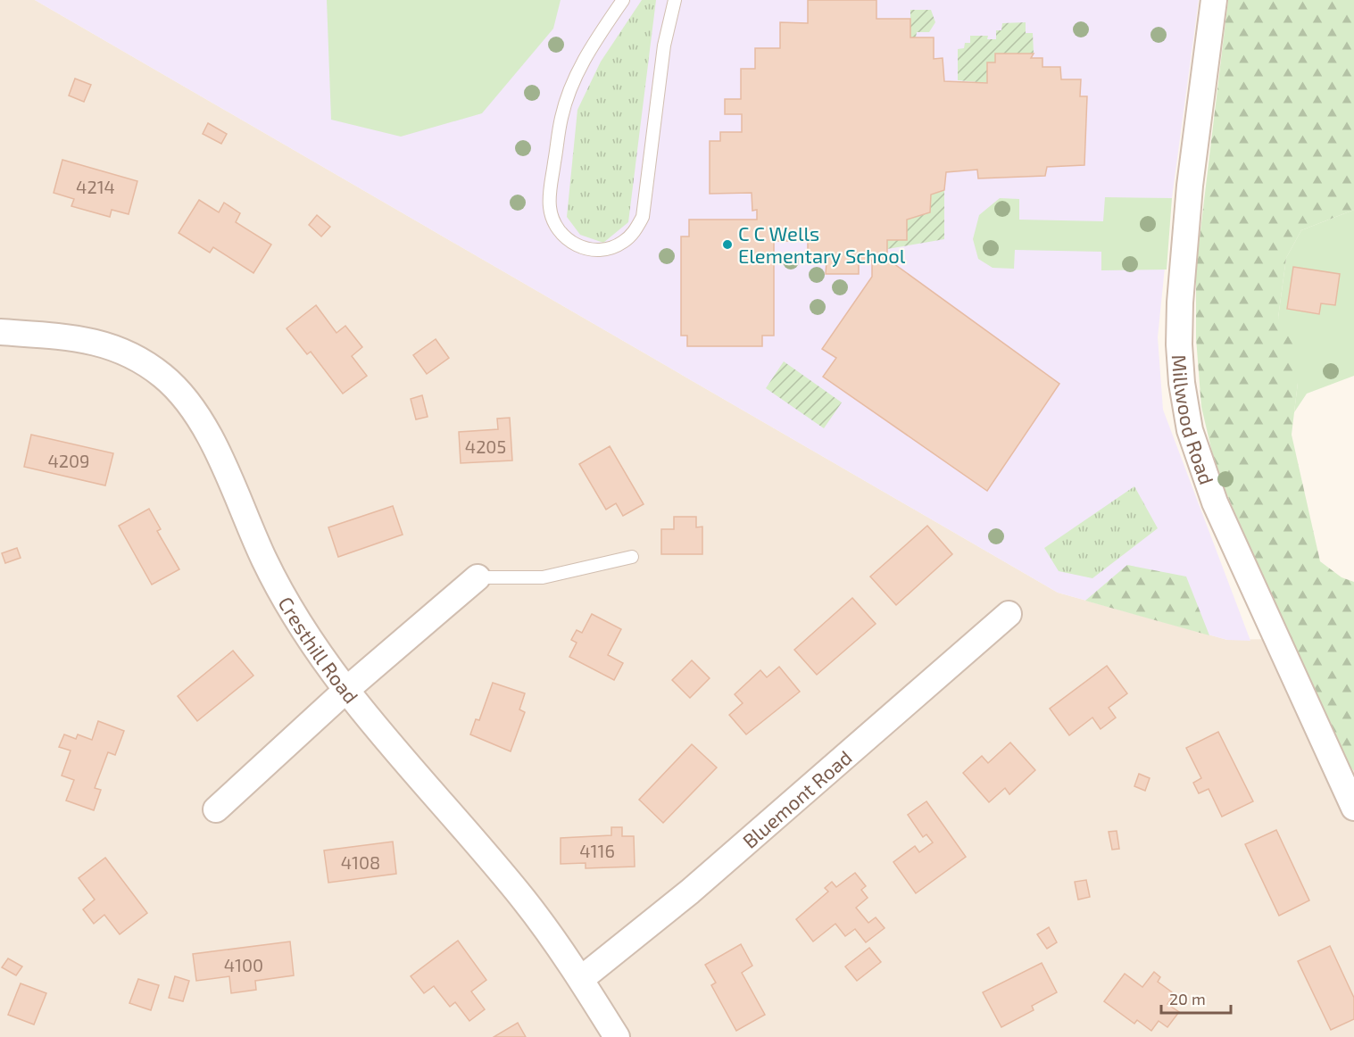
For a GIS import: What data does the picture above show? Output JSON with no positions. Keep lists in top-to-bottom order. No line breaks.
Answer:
{"streets":{"street":["Millwood Road","Cresthill Road","Bluemont Road"]},"crossings":[["Cresthill Road","Bluemont Road"]],"places":["C C Wells Elementary School"],"house_numbers":["4214","4205","4209","4116","4108","4100"],"scale_bar":"20 m"}
